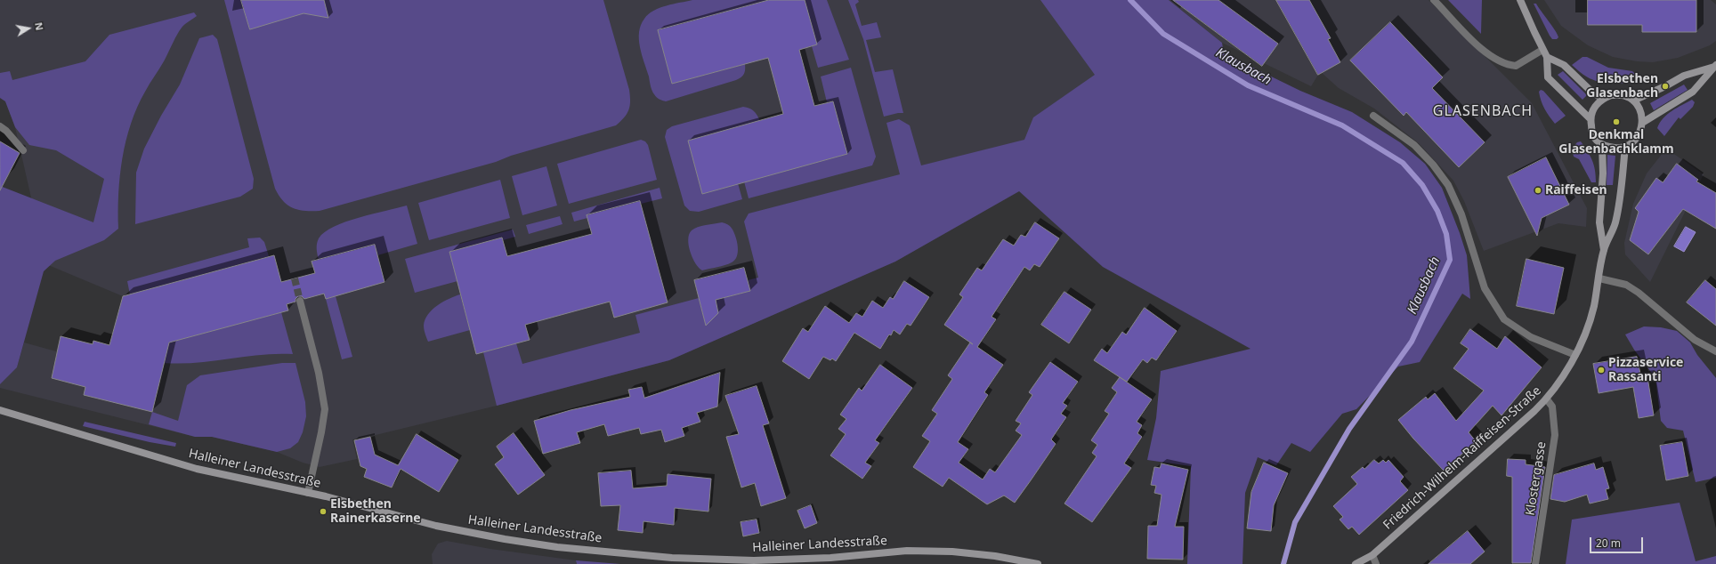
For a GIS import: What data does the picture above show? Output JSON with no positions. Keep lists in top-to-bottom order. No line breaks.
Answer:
{"streets":{"main road":["Friedrich-Wilhelm-Raiffeisen-Straße","Halleiner Landesstraße"],"street":["Klostergasse"]},"crossings":[["Friedrich-Wilhelm-Raiffeisen-Straße","Klostergasse"]],"districts":["GLASENBACH"],"water":["Klausbach"],"places":["Elsbethen Glasenbach","Denkmal Glasenbachklamm","Raiffeisen","Pizzaservice Rassanti","Elsbethen Rainerkaserne"],"scale_bar":"20 m","north":"right"}
